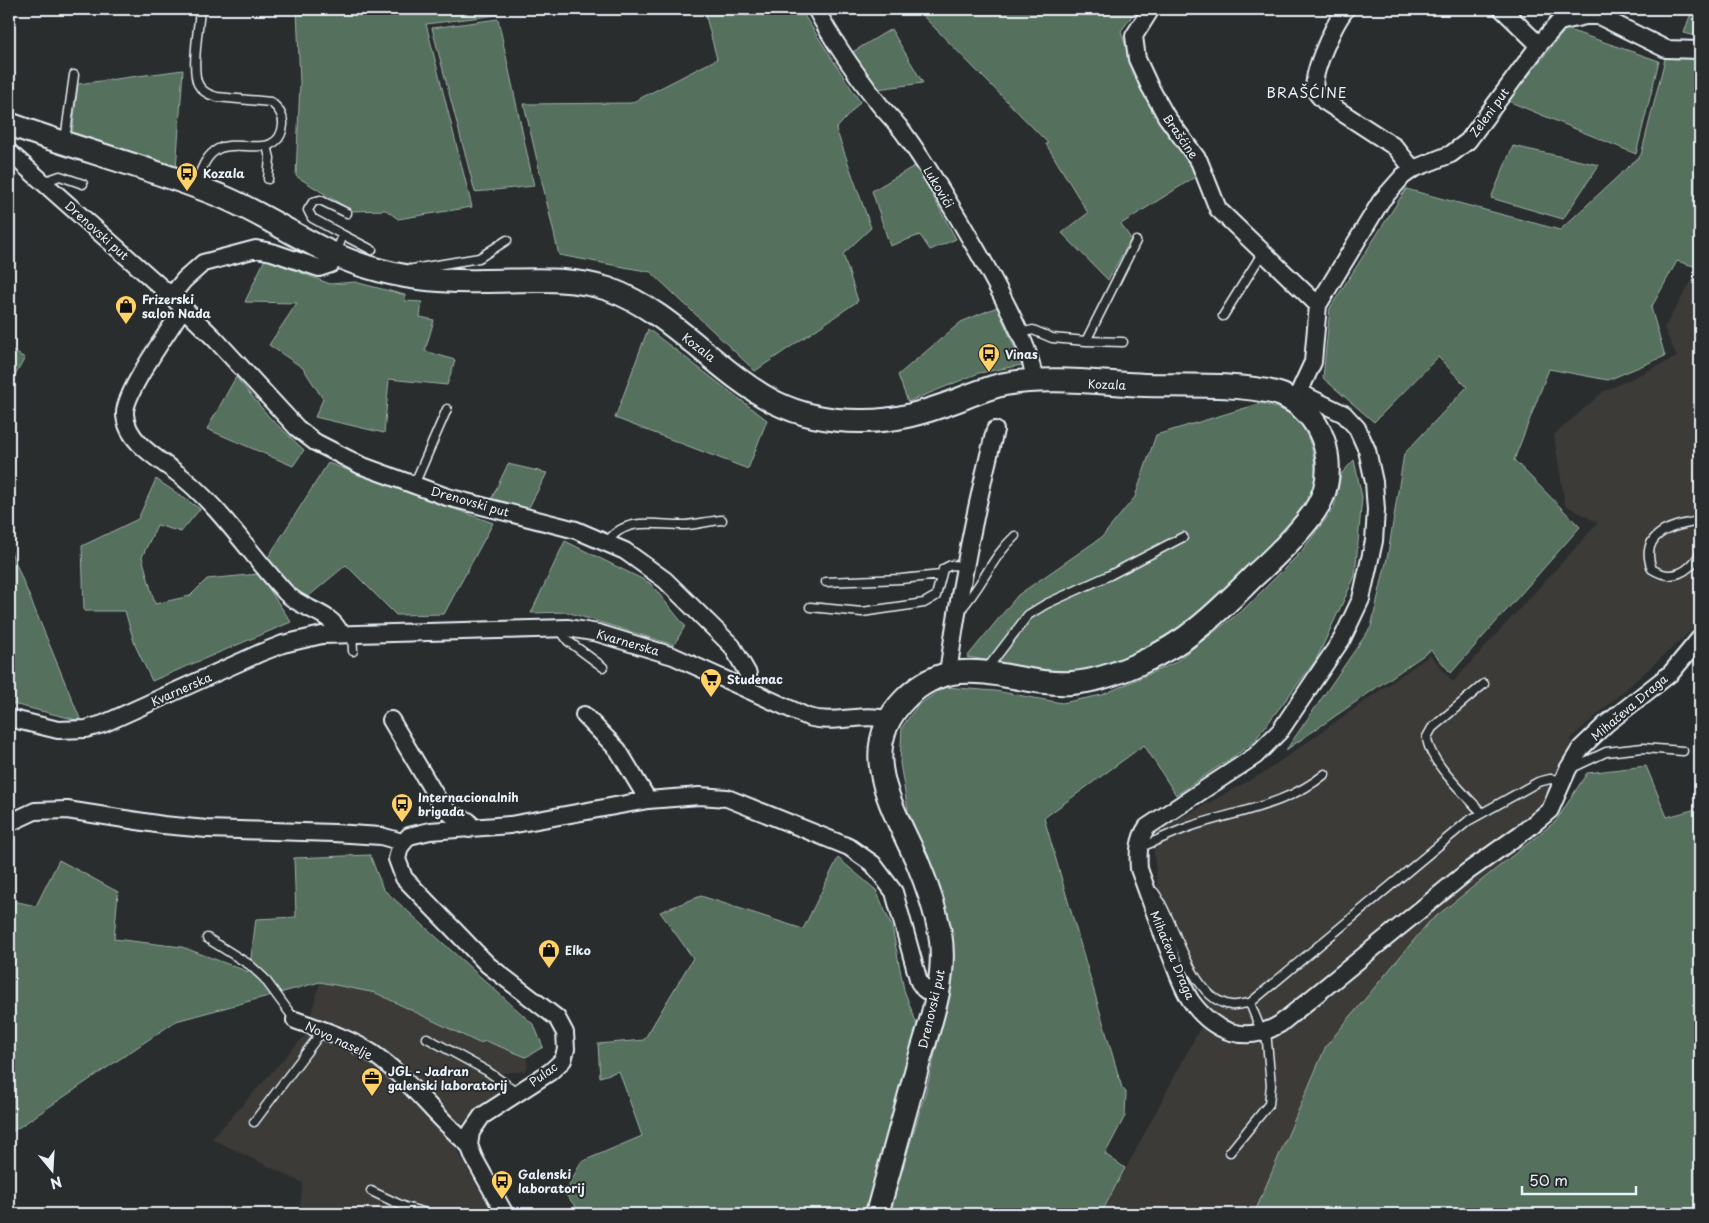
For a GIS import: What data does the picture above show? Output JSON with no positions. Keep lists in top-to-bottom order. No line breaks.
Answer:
{"streets":{"main road":["Drenovski put","Kozala"],"street":["Zeleni put","Brašćine","Lukovići","Kvarnerska","Mihačeva Draga","Novo naselje","Pulac"]},"crossings":[["Zeleni put","Brašćine"],["Lukovići","Kozala"],["Drenovski put","Kozala"],["Drenovski put","Kvarnerska"],["Kozala","Kvarnerska"],["Kozala","Mihačeva Draga"],["Novo naselje","Pulac"]],"districts":["BRAŠĆINE"],"places":{"bus stop":["Kozala","Vinas","Internacionalnih brigada","Galenski laboratorij"],"shop":["Frizerski salon Nada","Elko"],"supermarket":["Studenac"],"office":["JGL - Jadran galenski laboratorij"]},"scale_bar":"50 m","north":"bottom"}
